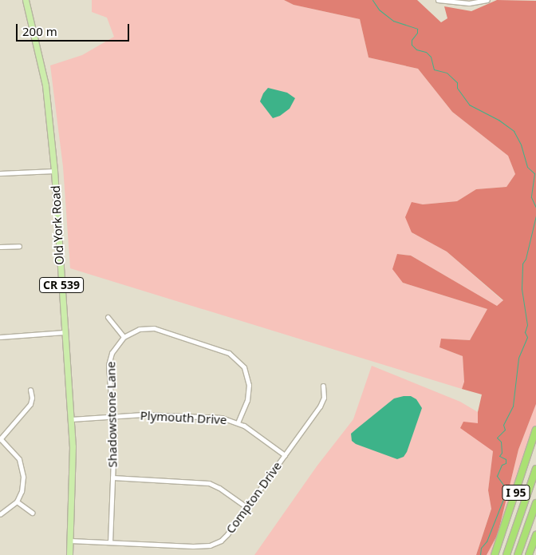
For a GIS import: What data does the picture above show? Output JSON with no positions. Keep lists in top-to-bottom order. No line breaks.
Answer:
{"streets":{"highway":["I 95"],"main road":["Old York Road","CR 539"],"street":["Shadowstone Lane","Plymouth Drive","Compton Drive"]},"crossings":[["Old York Road","Plymouth Drive"],["Old York Road","Compton Drive"],["Shadowstone Lane","Plymouth Drive"],["Shadowstone Lane","Compton Drive"],["Plymouth Drive","Compton Drive"]],"scale_bar":"200 m"}
